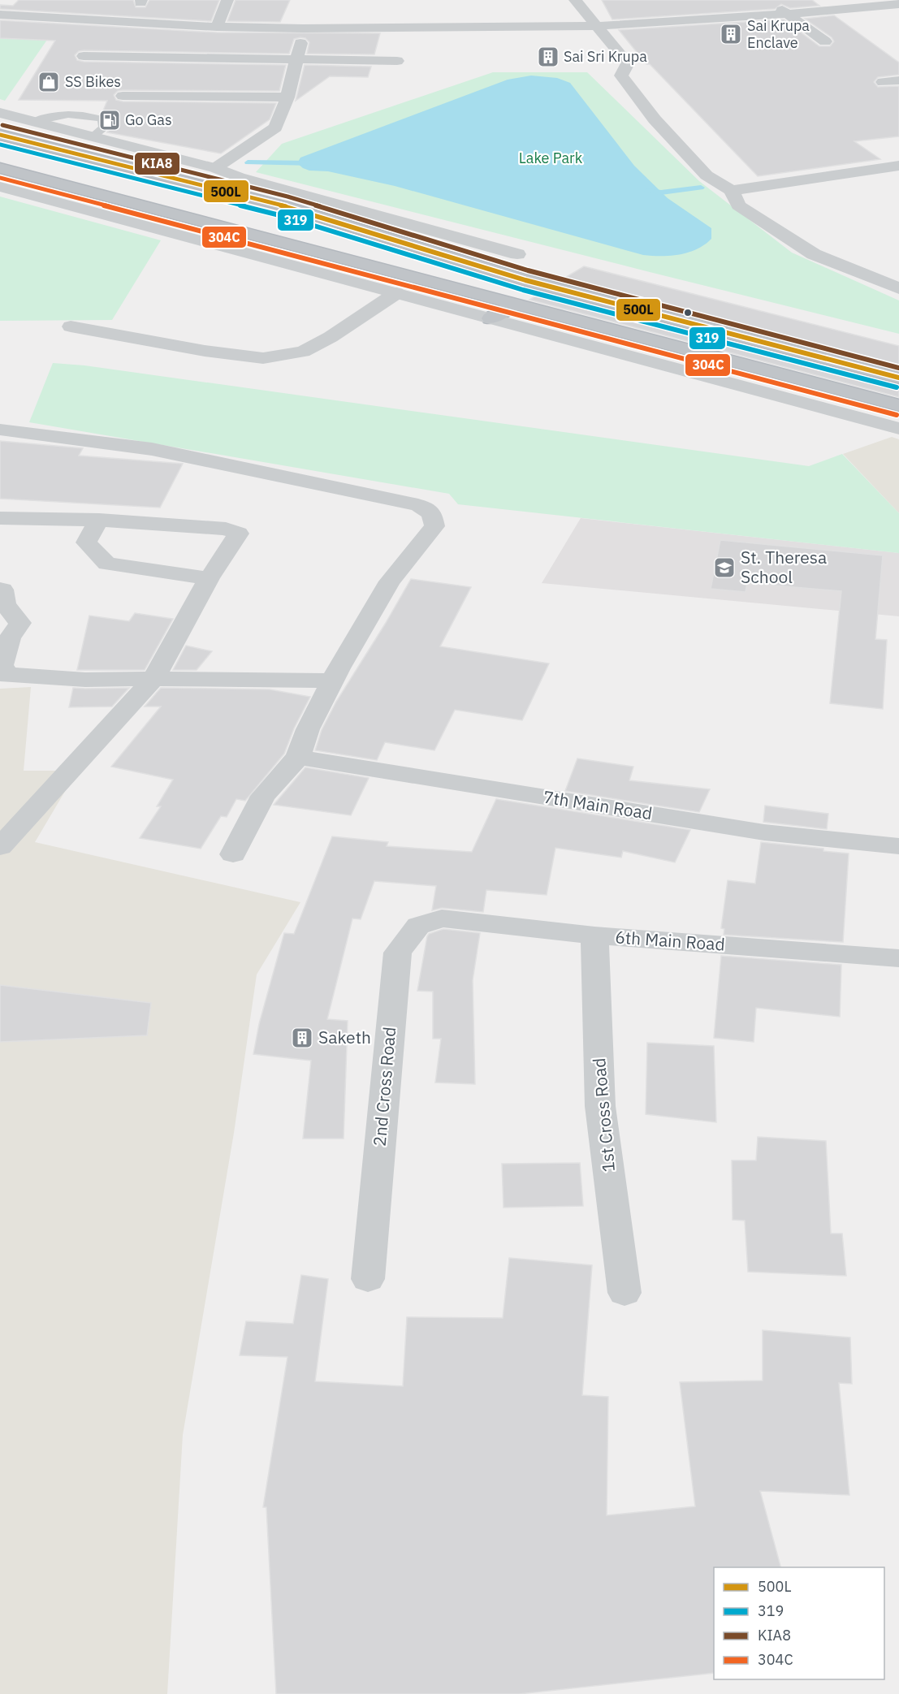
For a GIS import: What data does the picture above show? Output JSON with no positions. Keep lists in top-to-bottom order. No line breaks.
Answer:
{"streets":{"street":["7th Main Road","6th Main Road","2nd Cross Road","1st Cross Road"]},"crossings":[["6th Main Road","2nd Cross Road"],["6th Main Road","1st Cross Road"]],"parks":["Lake Park"],"places":{"building":["Sai Krupa Enclave","Sai Sri Krupa","Saketh"],"shop":["SS Bikes"],"fuel station":["Go Gas"],"school or university":["St. Theresa School"]},"lines":["transit line KIA8","transit line 500L","transit line 319","transit line 304C"],"legend":["500L","319","KIA8","304C"]}
